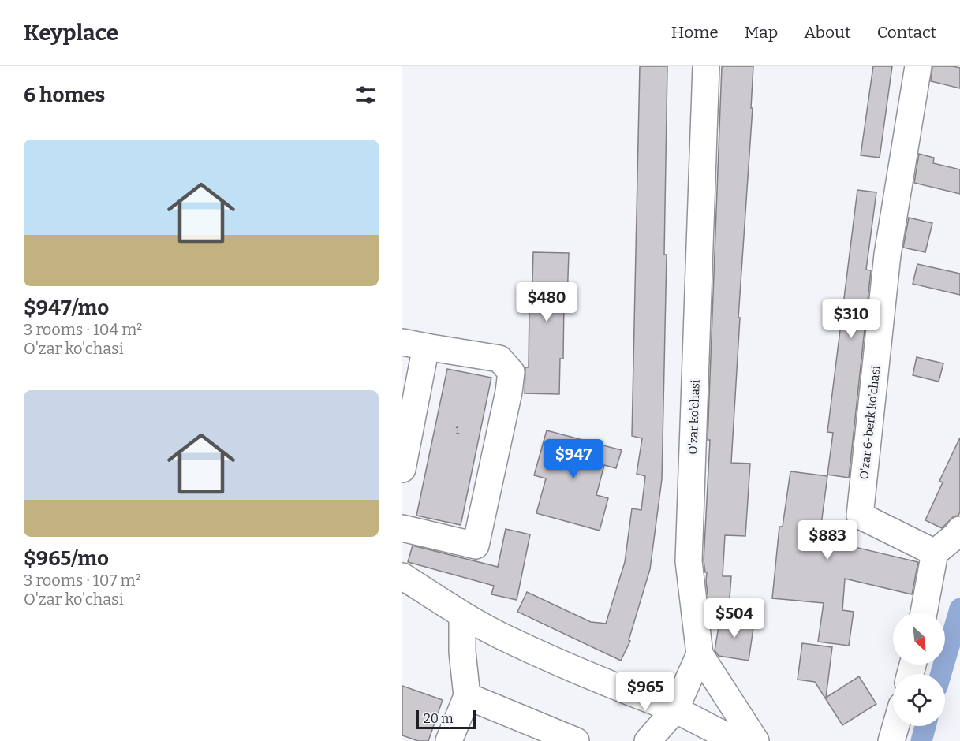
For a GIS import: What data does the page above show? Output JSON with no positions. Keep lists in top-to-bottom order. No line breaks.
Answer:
{"streets":{"street":["O'zar ko'chasi","O'zar 6-berk ko'chasi"]},"house_numbers":["1"],"scale_bar":"20 m","north":"bottom right","page":{"header":"Keyplace","nav":["Home","Map","About","Contact"],"heading":"6 homes","list":[{"name":"$947/mo","note":"3 rooms · 104 m² · O'zar ko'chasi"},{"name":"$965/mo","note":"3 rooms · 107 m² · O'zar ko'chasi"}],"price":["$480","$310","$947","$883","$504","$965"],"scale":"20 m"}}
